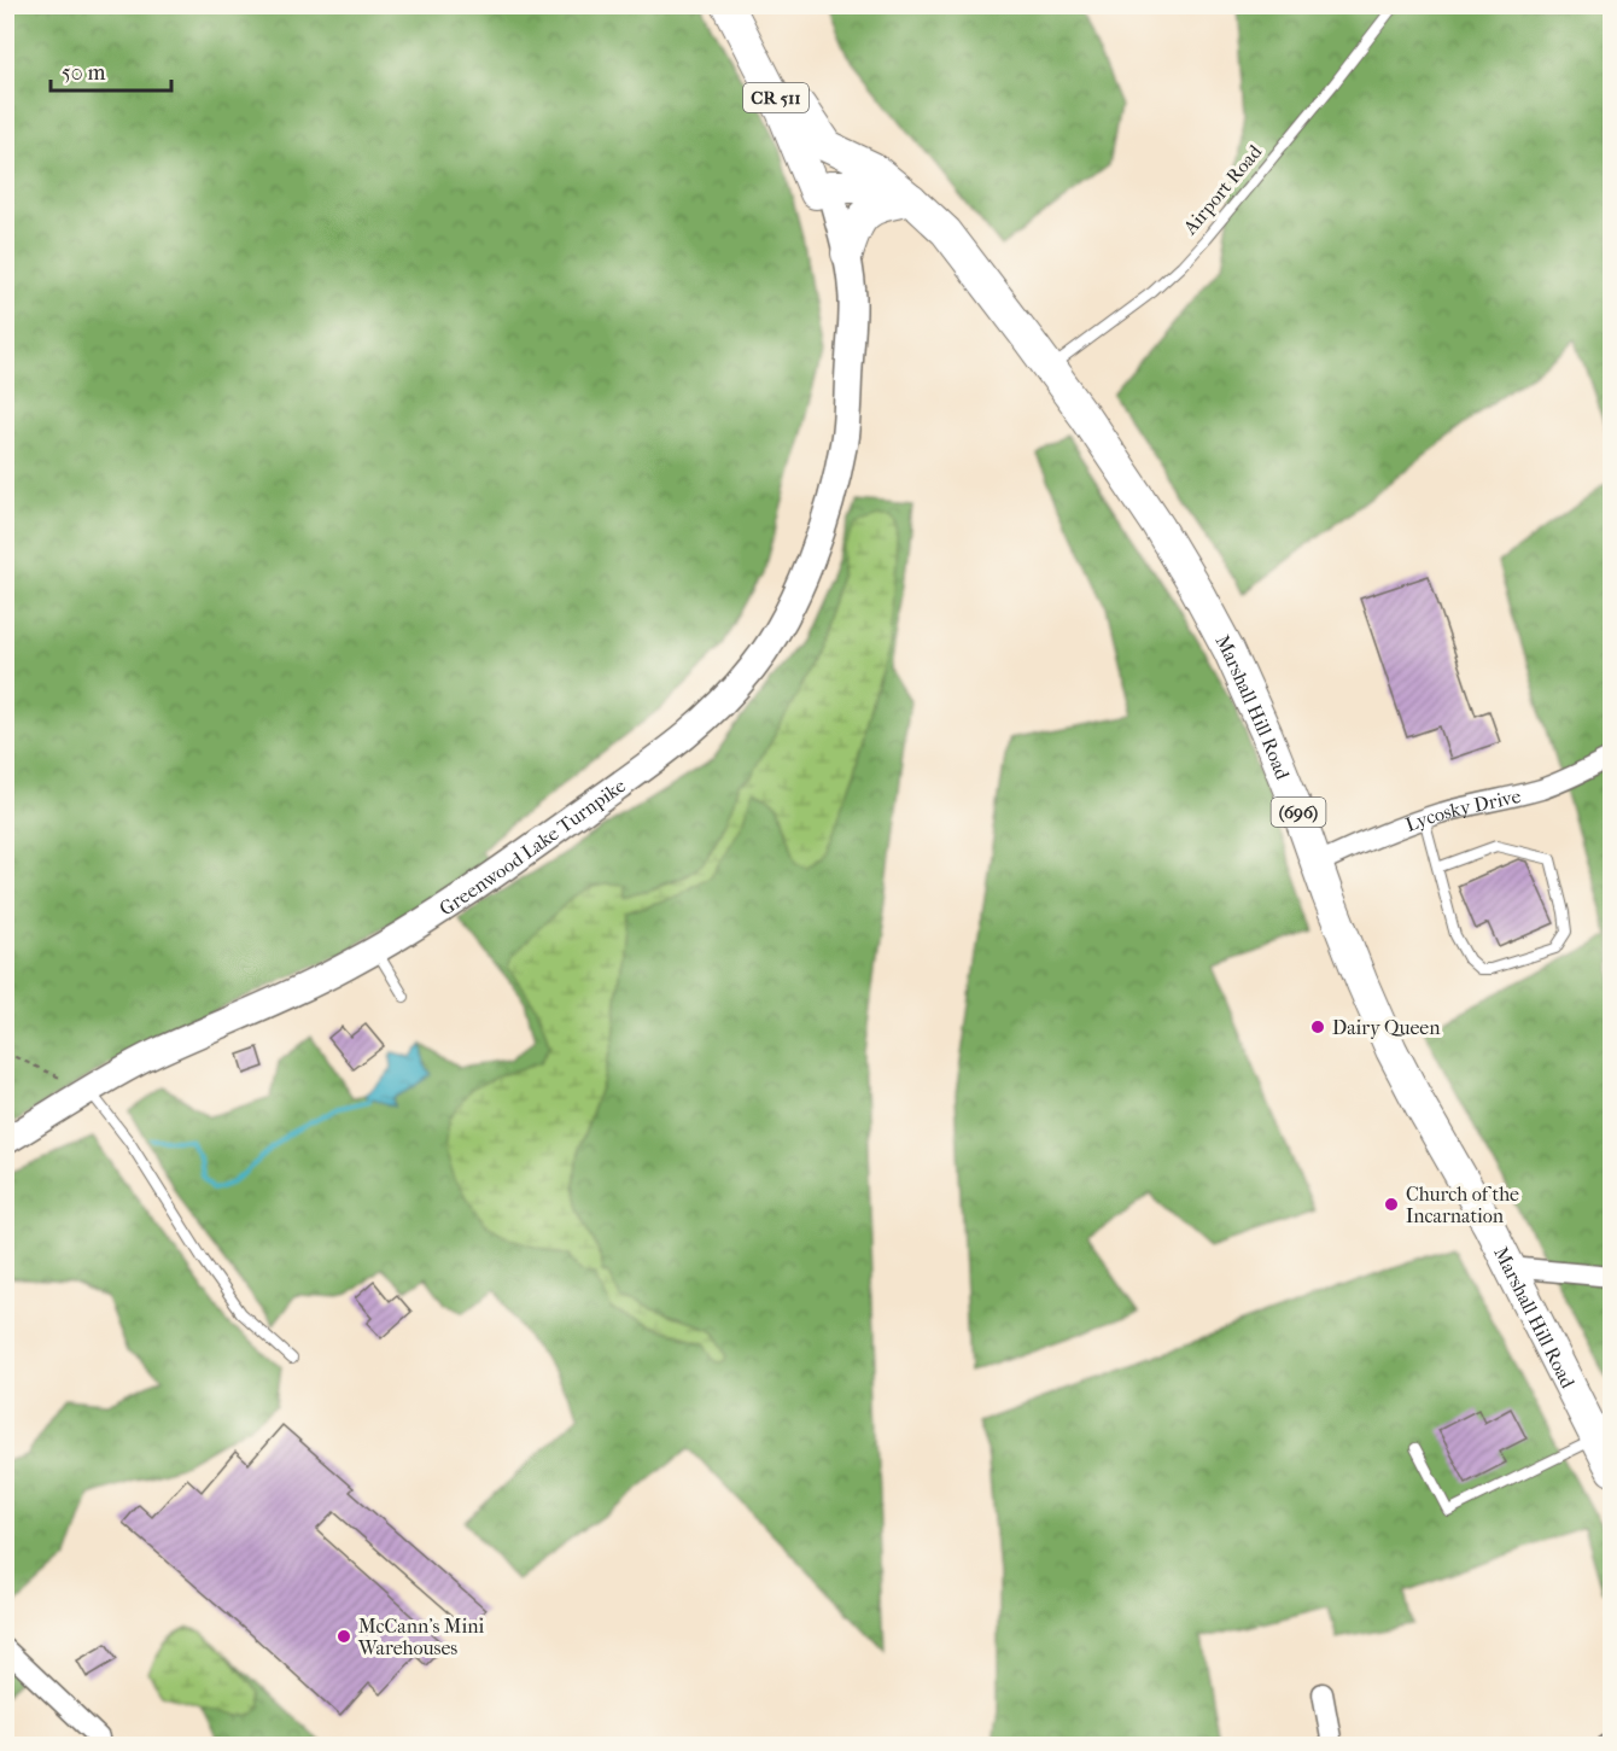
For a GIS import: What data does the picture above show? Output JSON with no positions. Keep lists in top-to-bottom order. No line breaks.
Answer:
{"streets":{"main road":["CR 511","Marshall Hill Road","(696)","Greenwood Lake Turnpike"],"street":["Lycosky Drive"],"lane":["Airport Road"]},"crossings":[["Airport Road","Marshall Hill Road"],["Marshall Hill Road","Lycosky Drive"],["Marshall Hill Road","Greenwood Lake Turnpike"]],"places":["Dairy Queen","Church of the Incarnation","McCann's Mini Warehouses"],"scale_bar":"50 m"}
